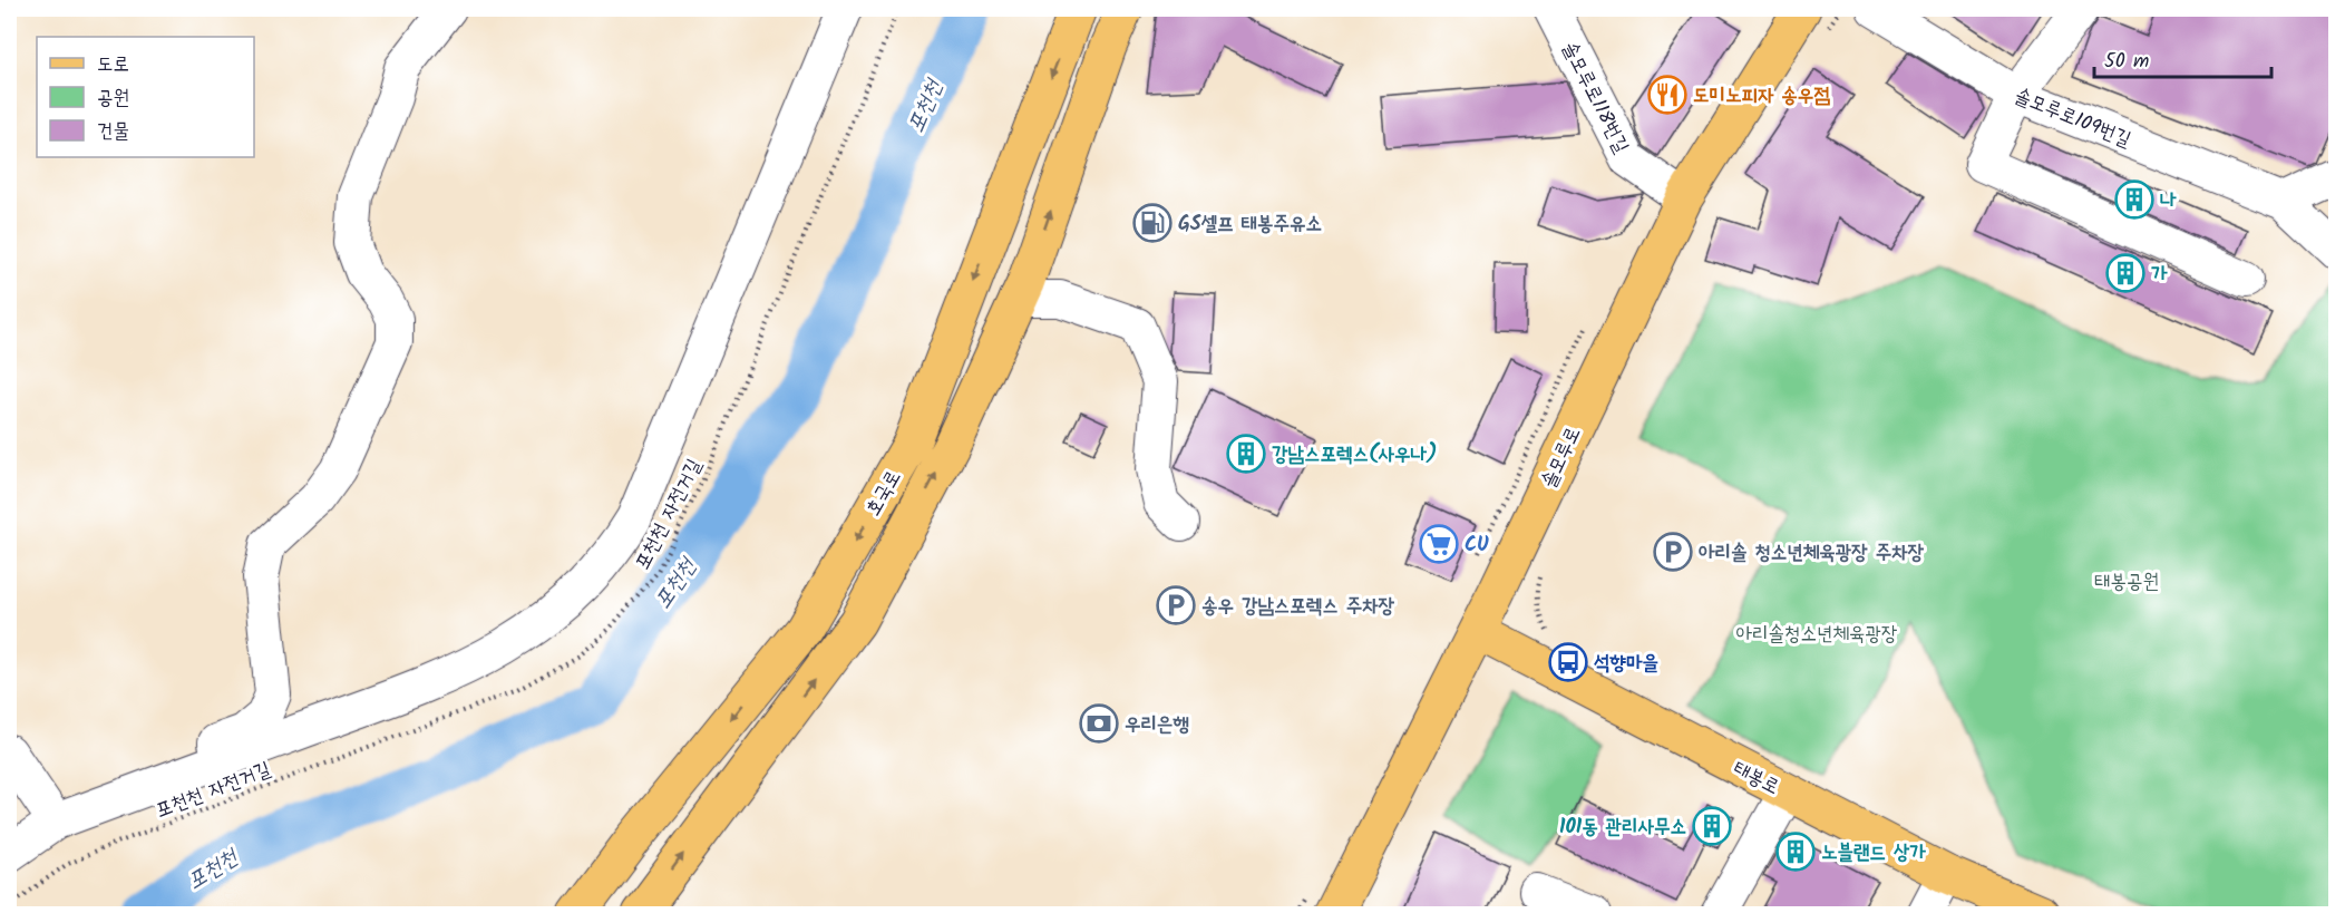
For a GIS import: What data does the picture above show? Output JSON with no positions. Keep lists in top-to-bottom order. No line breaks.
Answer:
{"streets":{"main road":["솔모루로","호국로","태봉로"],"street":["솔모루로118번길","솔모루로109번길"],"path":["포천천 자전거길"]},"crossings":[["솔모루로118번길","솔모루로"],["솔모루로","태봉로"]],"water":["포천천"],"parks":["태봉공원","아리솔청소년체육광장"],"places":{"restaurant":["도미노피자 송우점"],"building":["나","가","강남스포렉스(사우나)","101동 관리사무소","노블랜드 상가"],"fuel station":["GS셀프 태봉주유소"],"supermarket":["CU"],"parking":["아리솔 청소년체육광장 주차장","송우 강남스포렉스 주차장"],"bus stop":["석향마을"],"bank":["우리은행"]},"legend":["도로","공원","건물"],"scale_bar":"50 m"}
